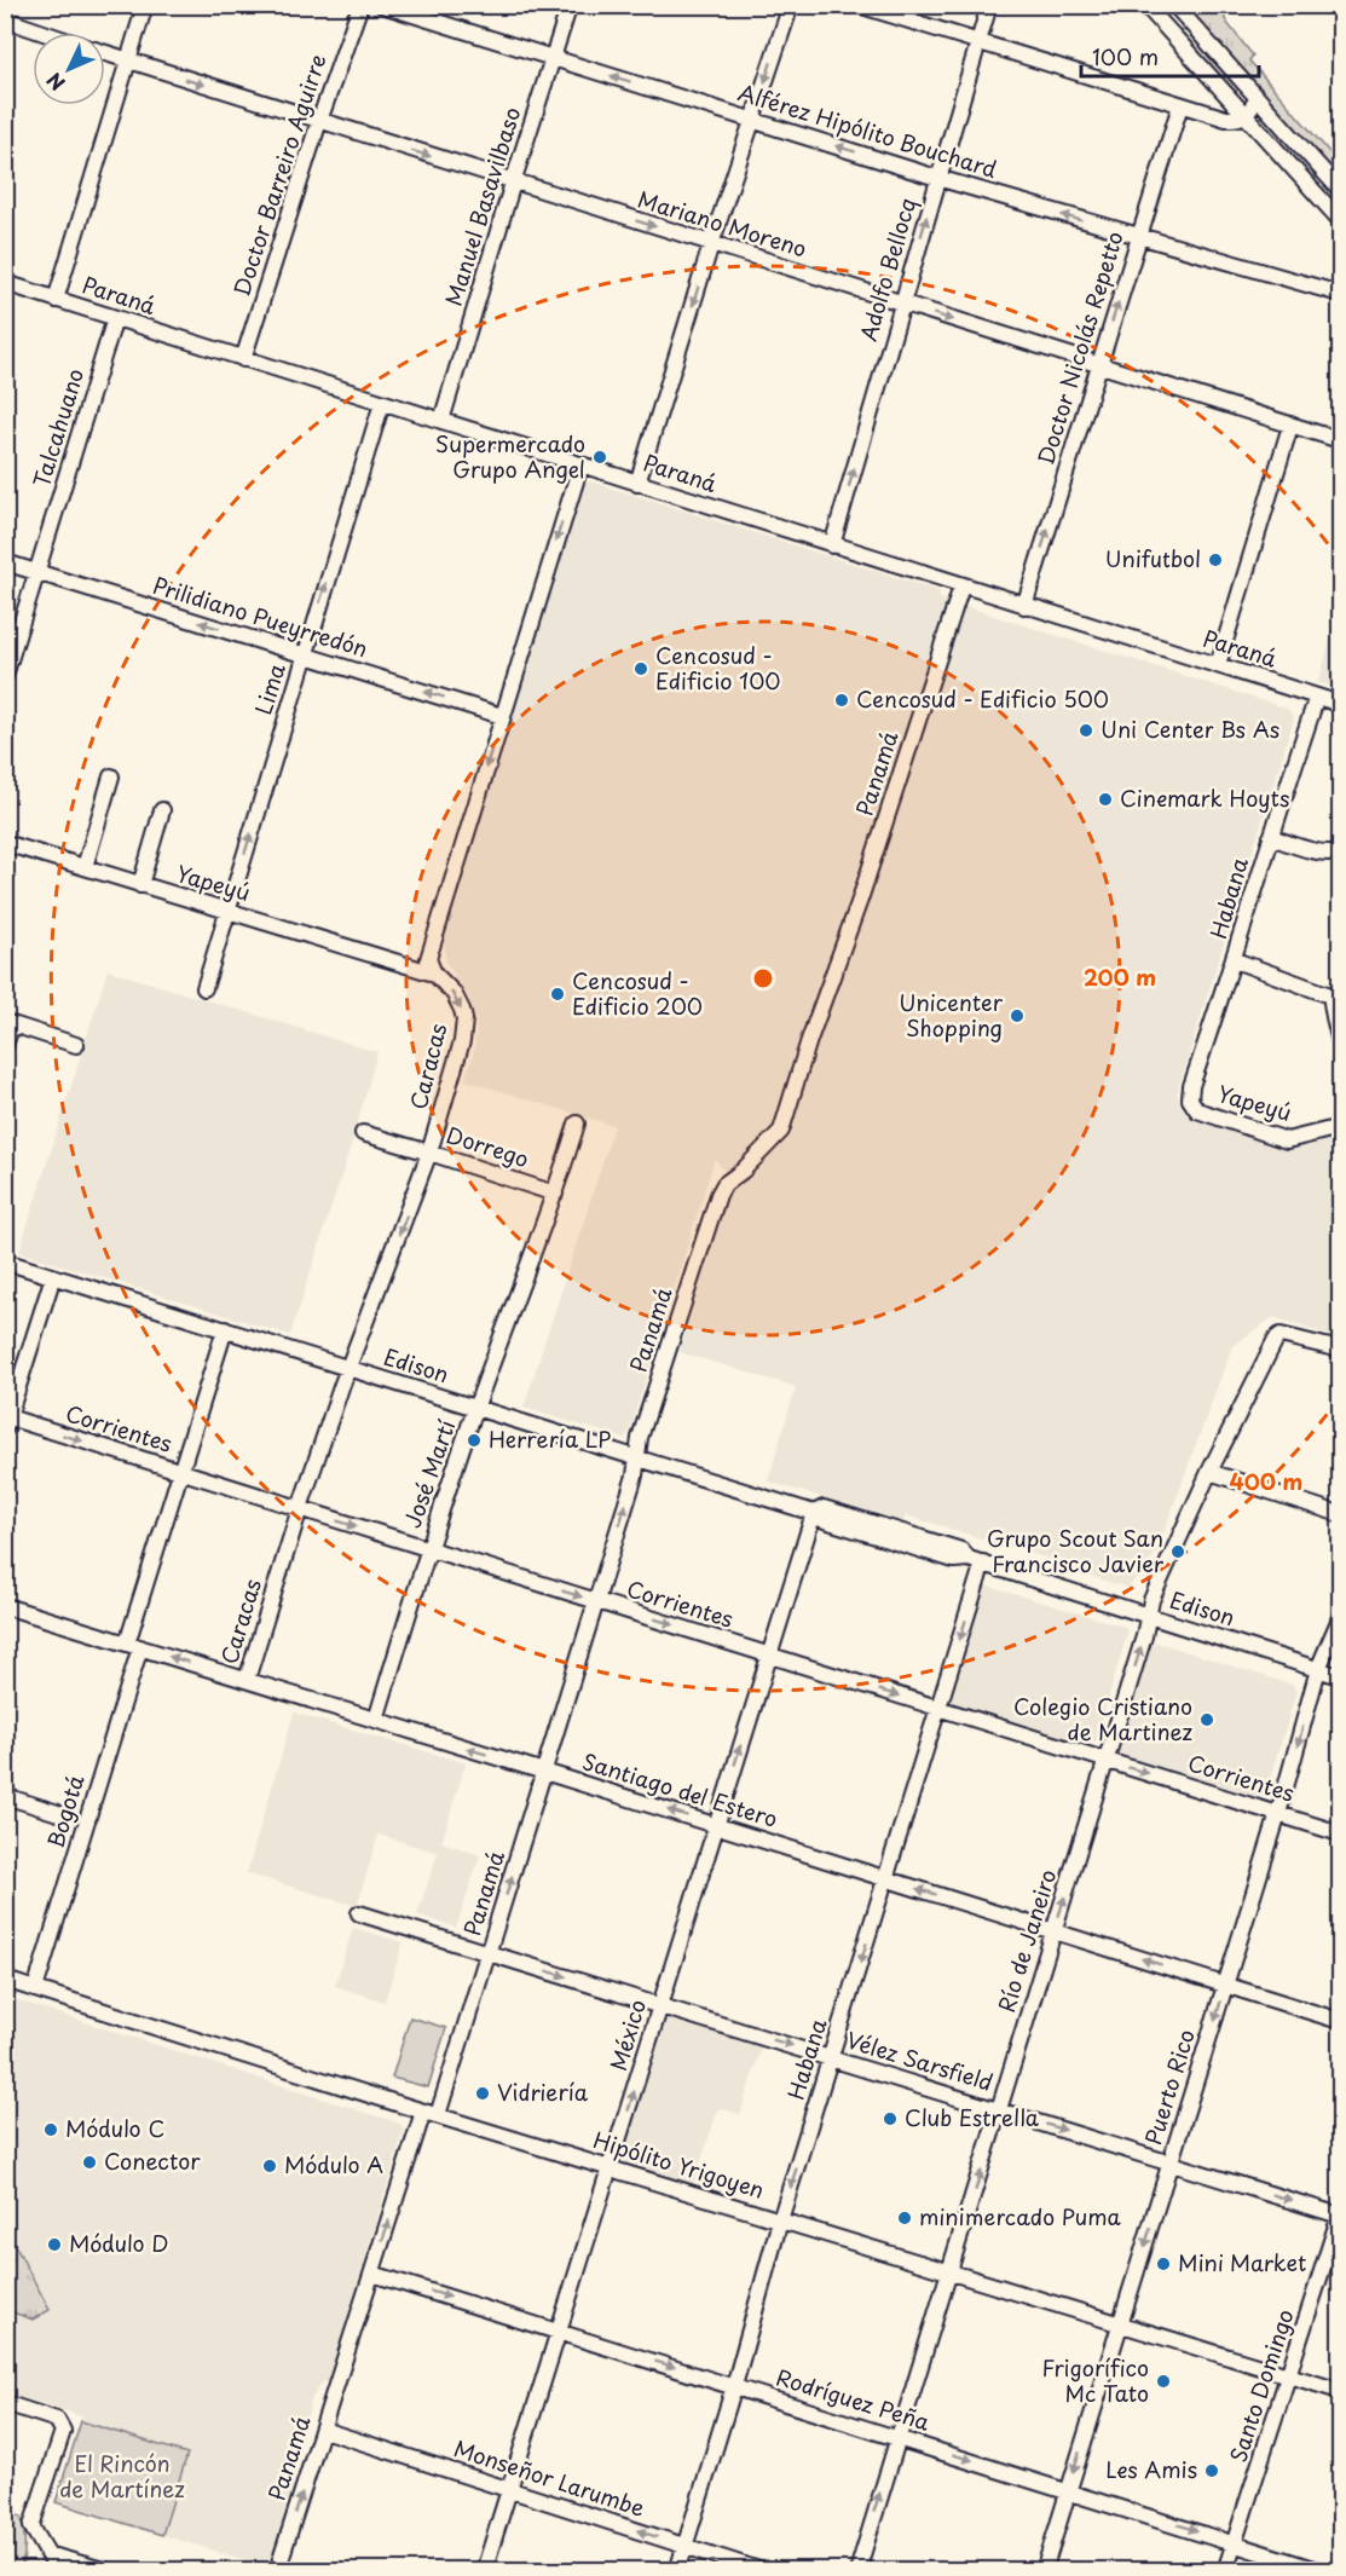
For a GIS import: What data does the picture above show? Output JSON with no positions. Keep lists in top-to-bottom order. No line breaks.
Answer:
{"streets":{"street":["Alférez Hipólito Bouchard","Doctor Barreiro Aguirre","Manuel Basavilbaso","Mariano Moreno","Adolfo Bellocq","Paraná","Doctor Nicolás Repetto","Talcahuano","Prilidiano Pueyrredón","Lima","Panamá","Yapeyú","Habana","Caracas","Dorrego","Edison","Corrientes","José Martí","Santiago del Estero","Bogotá","Río de Janeiro","México","Vélez Sarsfield","Puerto Rico","Hipólito Yrigoyen","Santo Domingo","Rodríguez Peña","Monseñor Larumbe"]},"crossings":[["Alférez Hipólito Bouchard","Manuel Basavilbaso"],["Alférez Hipólito Bouchard","Adolfo Bellocq"],["Alférez Hipólito Bouchard","Doctor Nicolás Repetto"],["Doctor Barreiro Aguirre","Mariano Moreno"],["Doctor Barreiro Aguirre","Paraná"],["Manuel Basavilbaso","Mariano Moreno"],["Manuel Basavilbaso","Paraná"],["Mariano Moreno","Adolfo Bellocq"],["Mariano Moreno","Doctor Nicolás Repetto"],["Adolfo Bellocq","Paraná"],["Paraná","Doctor Nicolás Repetto"],["Paraná","Talcahuano"],["Paraná","Lima"],["Paraná","Panamá"],["Paraná","Habana"],["Talcahuano","Prilidiano Pueyrredón"],["Prilidiano Pueyrredón","Lima"],["Lima","Yapeyú"],["Panamá","Edison"],["Panamá","Corrientes"],["Panamá","Santiago del Estero"],["Panamá","Vélez Sarsfield"],["Panamá","Hipólito Yrigoyen"],["Panamá","Rodríguez Peña"],["Panamá","Monseñor Larumbe"],["Yapeyú","Habana"],["Yapeyú","Caracas"],["Habana","Edison"],["Habana","Corrientes"],["Habana","Santiago del Estero"],["Habana","Vélez Sarsfield"],["Habana","Hipólito Yrigoyen"],["Habana","Rodríguez Peña"],["Habana","Monseñor Larumbe"],["Caracas","Dorrego"],["Caracas","Edison"],["Caracas","Corrientes"],["Caracas","Santiago del Estero"],["Dorrego","José Martí"],["Edison","José Martí"],["Edison","Bogotá"],["Edison","Río de Janeiro"],["Edison","México"],["Edison","Puerto Rico"],["Corrientes","José Martí"],["Corrientes","Bogotá"],["Corrientes","Río de Janeiro"],["Corrientes","México"],["Corrientes","Puerto Rico"],["José Martí","Santiago del Estero"],["Santiago del Estero","Bogotá"],["Santiago del Estero","Río de Janeiro"],["Santiago del Estero","México"],["Santiago del Estero","Puerto Rico"],["Bogotá","Hipólito Yrigoyen"],["Río de Janeiro","Vélez Sarsfield"],["Río de Janeiro","Hipólito Yrigoyen"],["Río de Janeiro","Rodríguez Peña"],["México","Vélez Sarsfield"],["México","Hipólito Yrigoyen"],["México","Rodríguez Peña"],["México","Monseñor Larumbe"],["Vélez Sarsfield","Puerto Rico"],["Vélez Sarsfield","Santo Domingo"],["Puerto Rico","Hipólito Yrigoyen"],["Puerto Rico","Rodríguez Peña"],["Hipólito Yrigoyen","Santo Domingo"],["Santo Domingo","Rodríguez Peña"]],"one_way":["Alférez Hipólito Bouchard","Mariano Moreno","Adolfo Bellocq","Doctor Nicolás Repetto","Prilidiano Pueyrredón","Lima","Caracas","Corrientes","Santiago del Estero","Río de Janeiro","Vélez Sarsfield","Puerto Rico","Rodríguez Peña","Monseñor Larumbe"],"parks":["El Rincón de Martínez"],"places":["Supermercado Grupo Angel","Unifutbol","Cencosud - Edificio 100","Cencosud - Edificio 500","Uni Center Bs As","Cinemark Hoyts","Cencosud - Edificio 200","Unicenter Shopping","Herrería LP","Grupo Scout San Francisco Javier","Colegio Cristiano de Martinez","Vidriería","Club Estrella","Módulo C","Conector","Módulo A","minimercado Puma","Módulo D","Mini Market","Frigorífico Mc Tato","Les Amis"],"scale_bar":"100 m","north":"bottom left","rings":["200 m","400 m"]}
